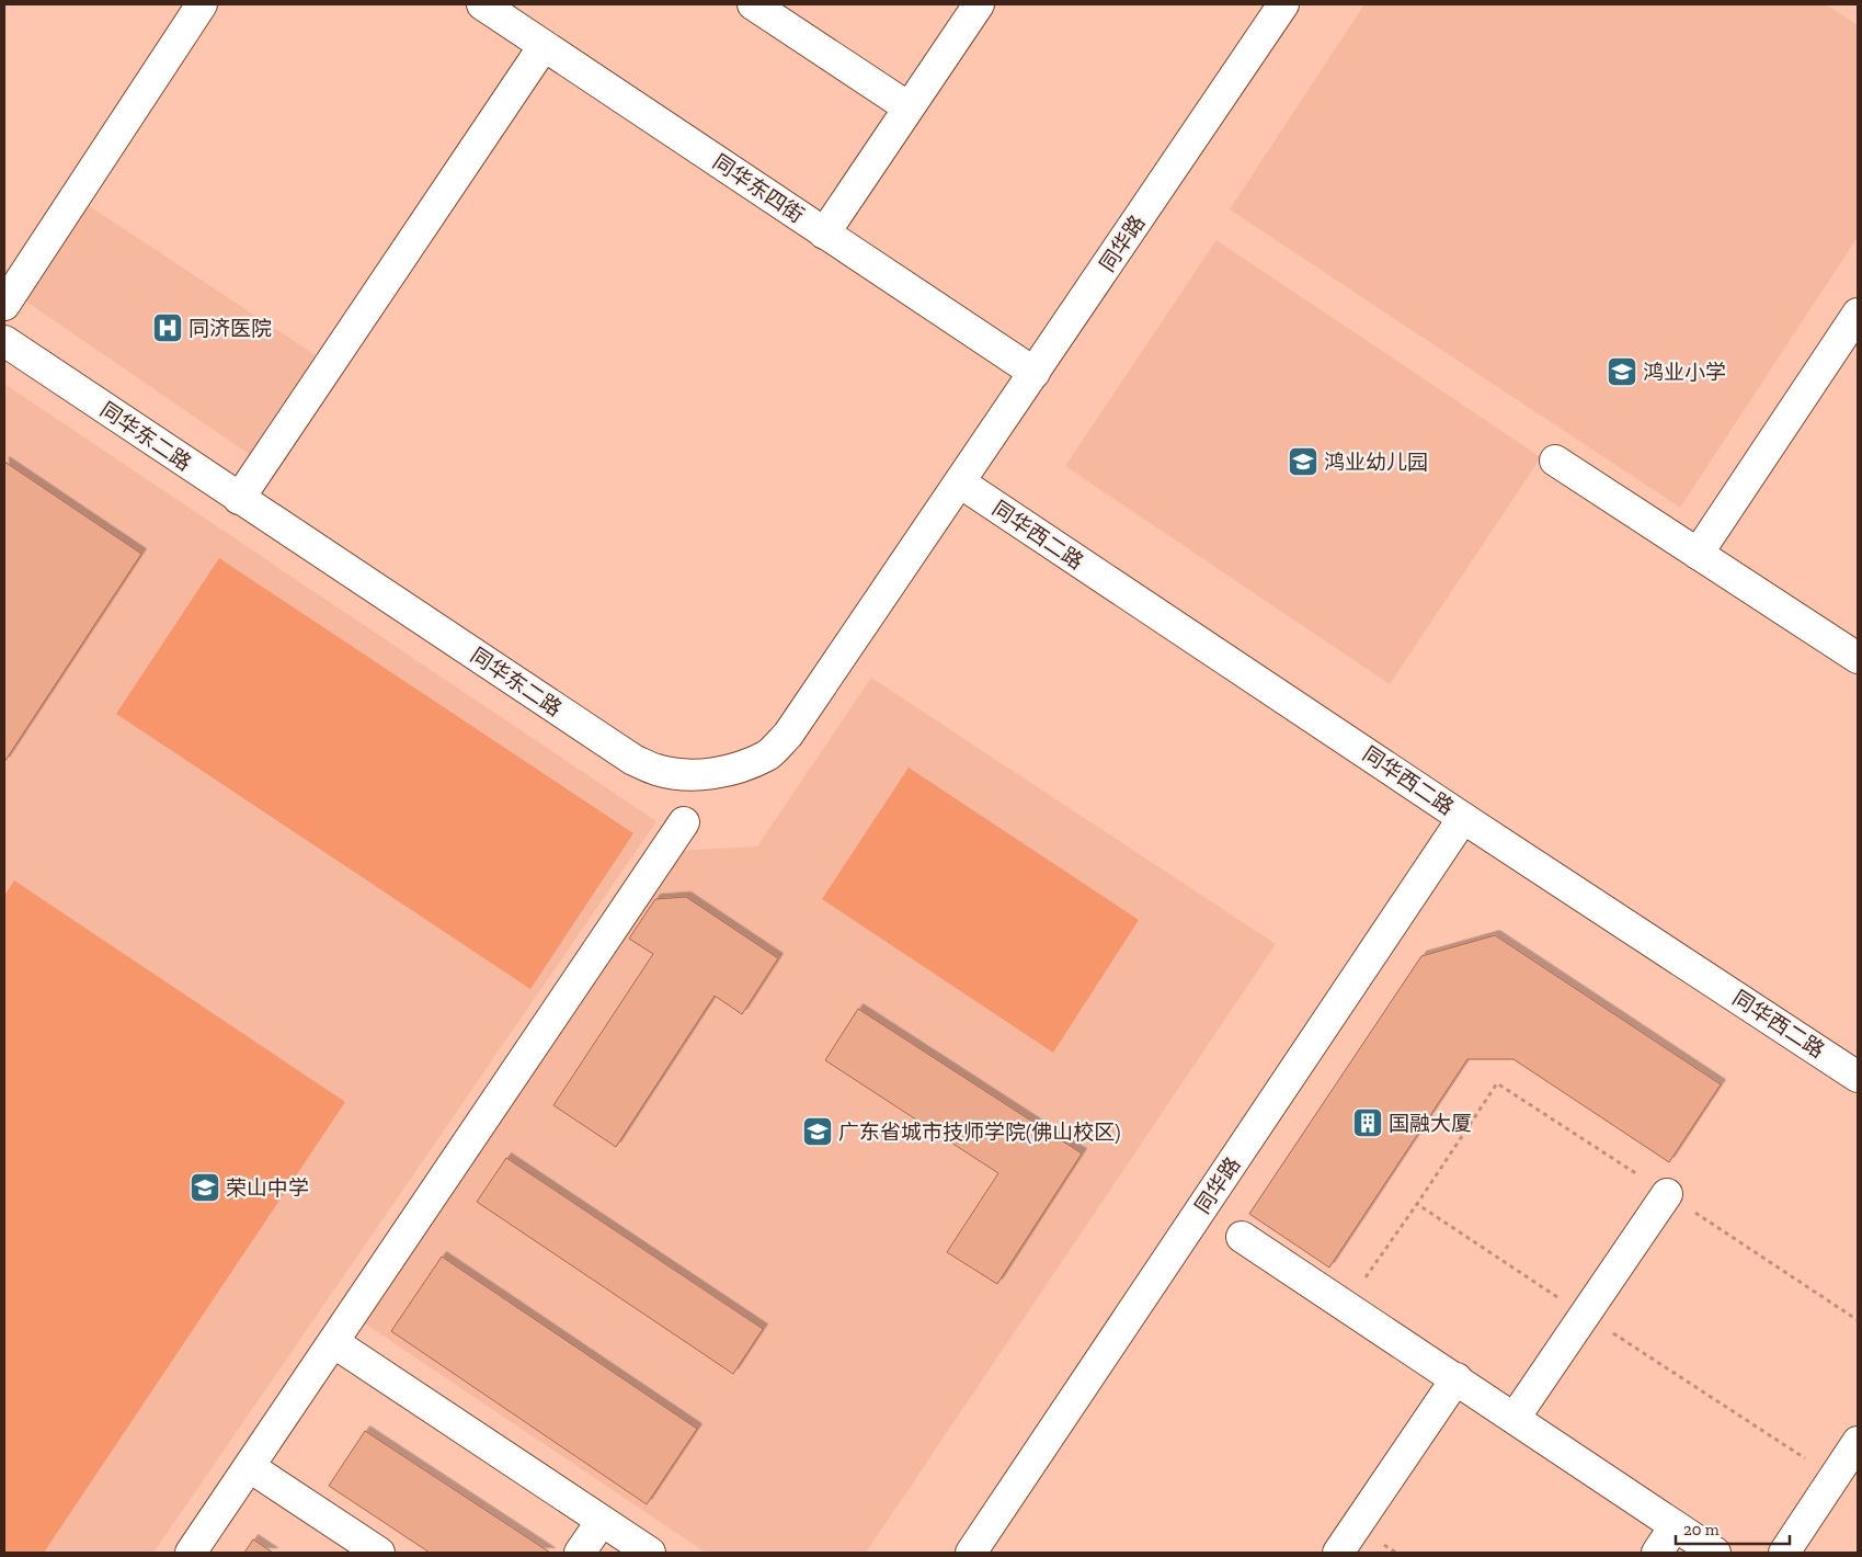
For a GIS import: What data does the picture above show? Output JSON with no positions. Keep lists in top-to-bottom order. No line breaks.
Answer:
{"streets":{"street":["同华东四街","同华路","同华东二路","同华西二路"]},"crossings":[["同华东四街","同华路"],["同华路","同华东二路"],["同华路","同华西二路"],["同华东二路","同华西二路"]],"places":{"hospital":["同济医院"],"school or university":["鸿业小学","鸿业幼儿园","广东省城市技师学院(佛山校区)","荣山中学"],"building":["国融大厦"]},"scale_bar":"20 m"}
